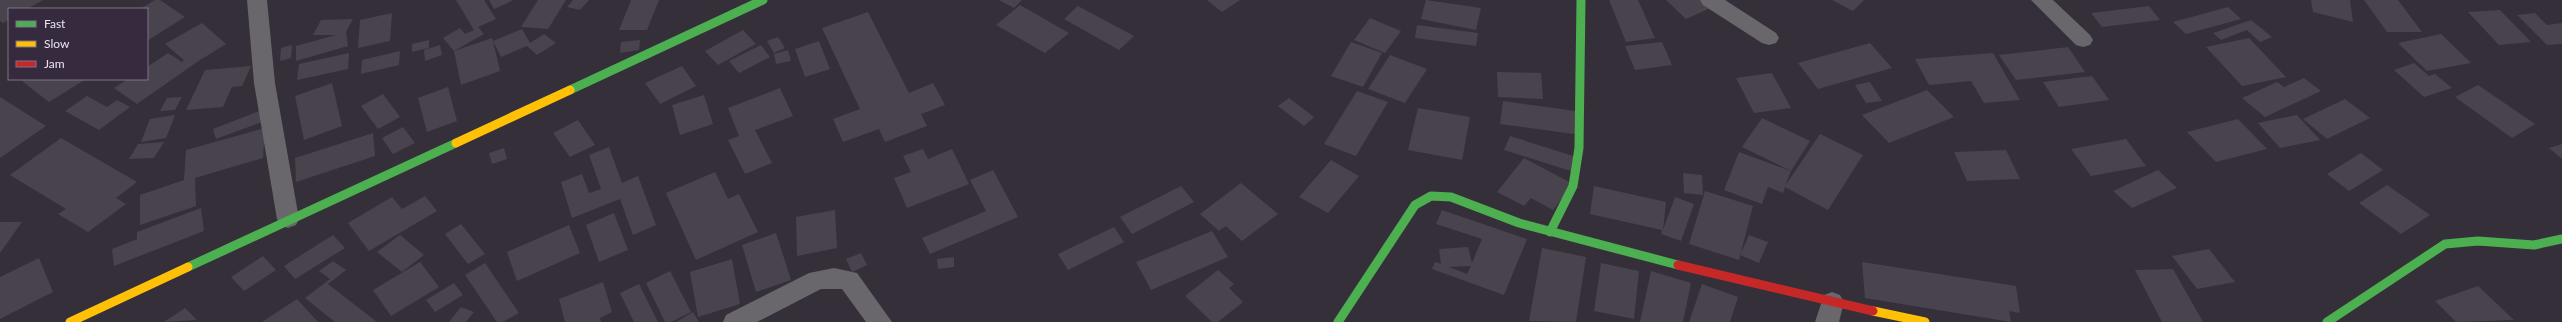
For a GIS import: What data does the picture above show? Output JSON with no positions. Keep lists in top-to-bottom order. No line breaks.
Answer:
{"legend":["Fast","Slow","Jam"]}
